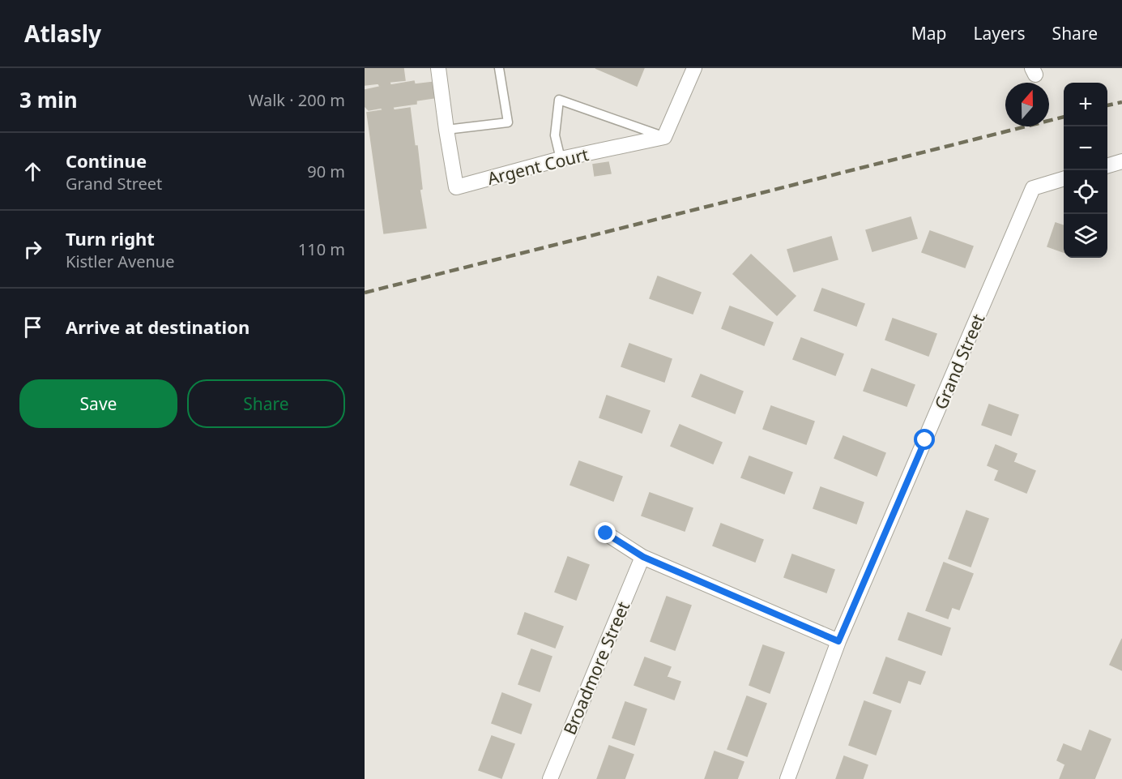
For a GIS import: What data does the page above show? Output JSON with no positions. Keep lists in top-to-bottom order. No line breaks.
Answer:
{"streets":{"street":["Argent Court","Grand Street","Broadmore Street"]},"north":"top","page":{"header":"Atlasly","nav":["Map","Layers","Share"],"heading":["3 min","Walk · 200 m"],"map_buttons":["+","−"],"list":[["Continue","Grand Street","90 m"],["Turn right","Kistler Avenue","110 m"],"Arrive at destination"],"buttons":["Save","Share"]}}
